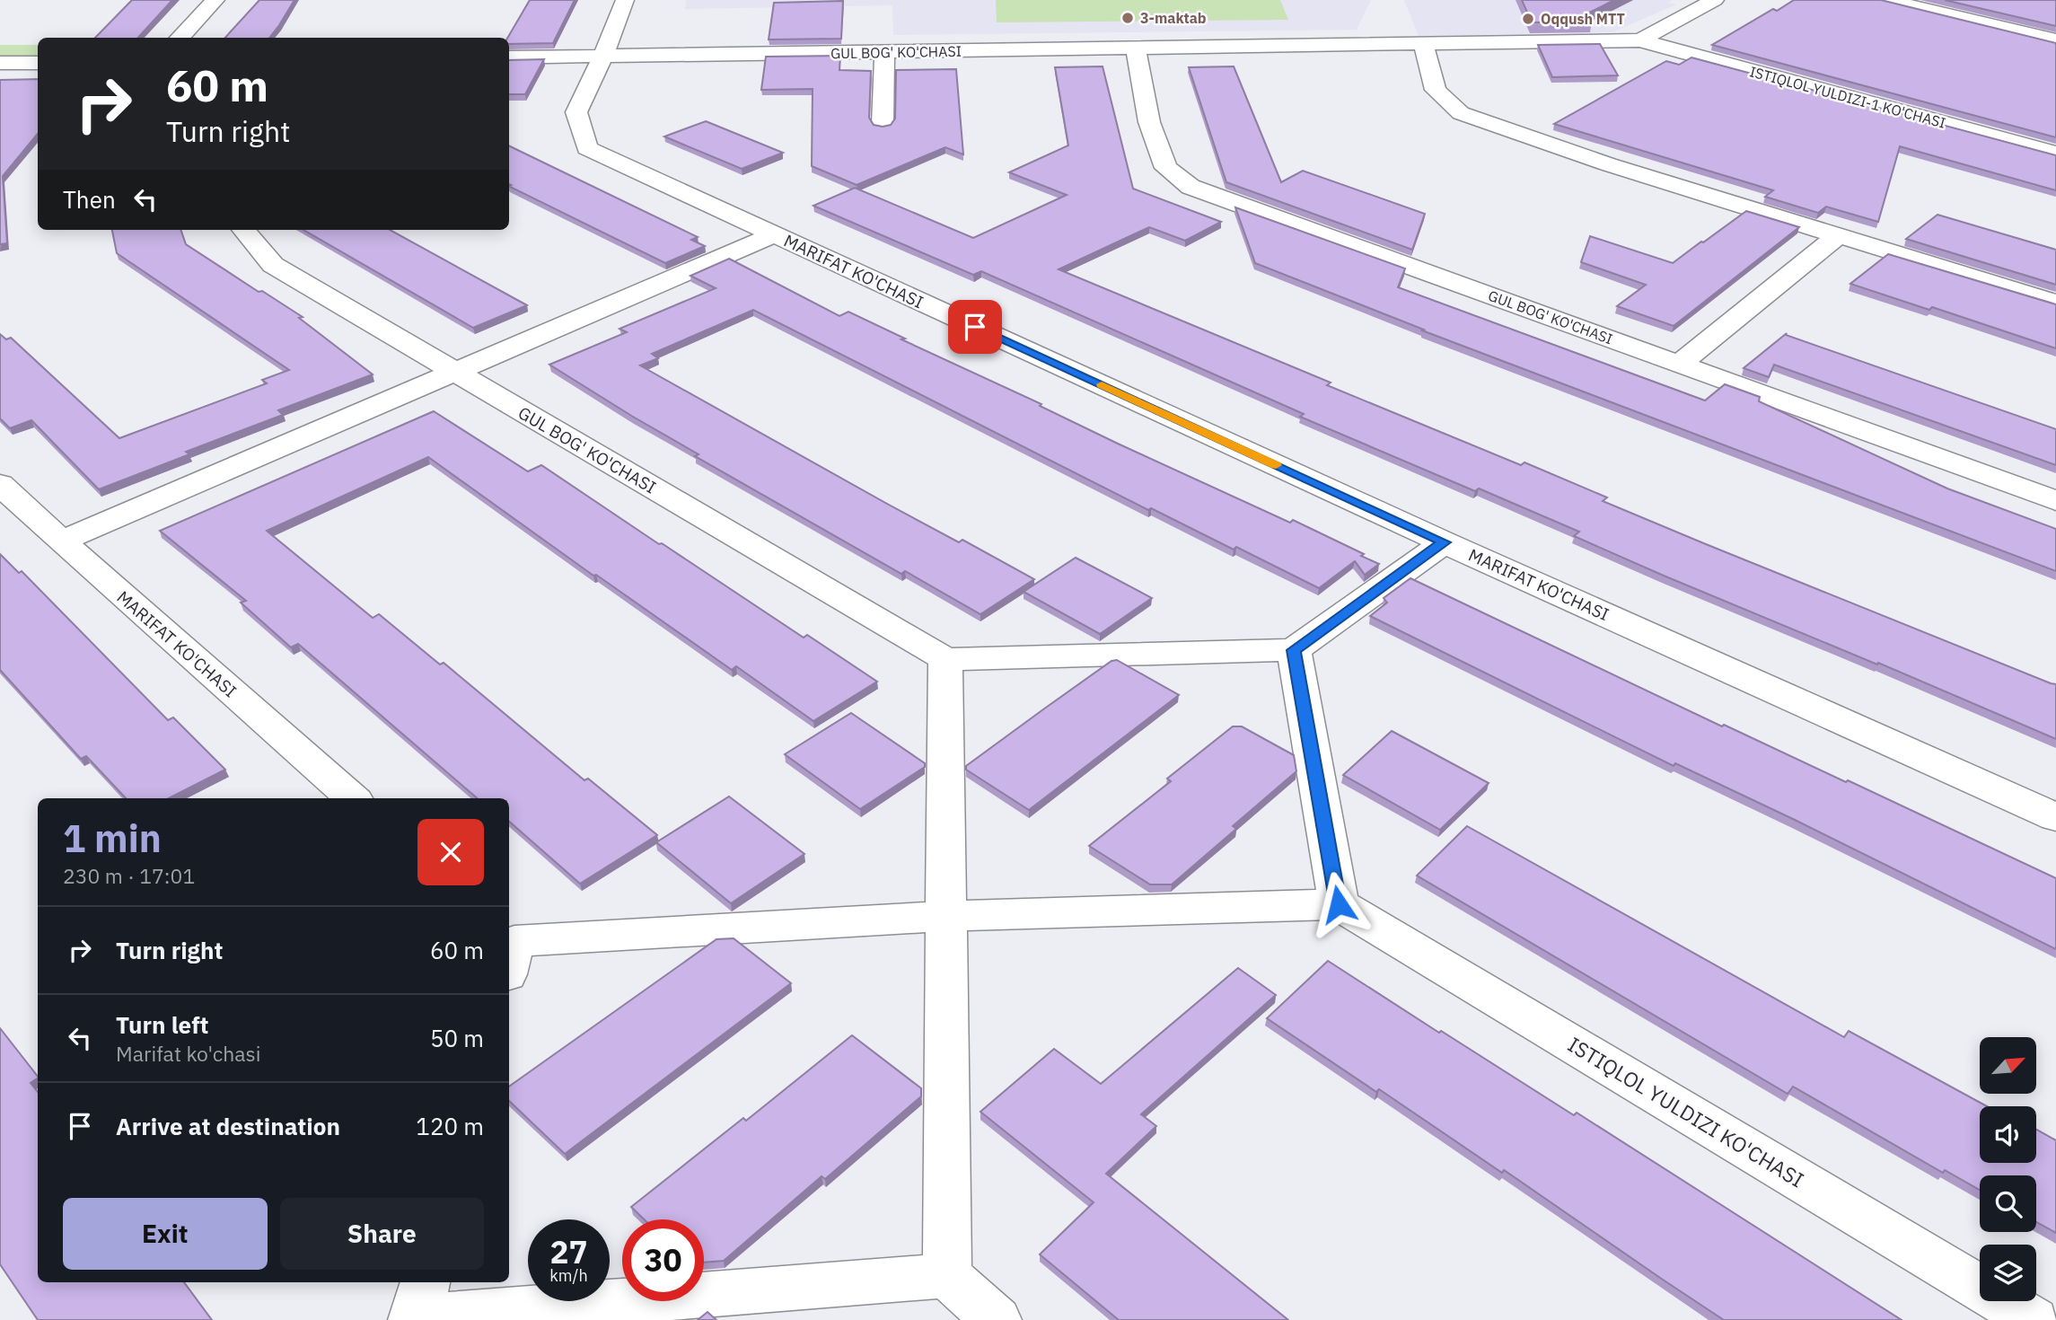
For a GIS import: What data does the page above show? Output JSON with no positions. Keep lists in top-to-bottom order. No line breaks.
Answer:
{"streets":{"street":["GUL BOG' KO'CHASI","ISTIQLOL YULDIZI-1 KO'CHASI","MARIFAT KO'CHASI","ISTIQLOL YULDIZI KO'CHASI"]},"crossings":[["GUL BOG' KO'CHASI","ISTIQLOL YULDIZI-1 KO'CHASI"],["GUL BOG' KO'CHASI","MARIFAT KO'CHASI"]],"places":["3-maktab","Oqqush MTT"],"north":"top right","page":{"turn":["60 m","Turn right"],"then":"Then","heading":["1 min","230 m · 17:01"],"list":[{"name":"Turn right","value":"60 m"},{"name":"Turn left","note":"Marifat ko'chasi","value":"50 m"},{"name":"Arrive at destination","value":"120 m"}],"buttons":["Exit","Share"],"speed":"27 km/h","limit":"30"}}
